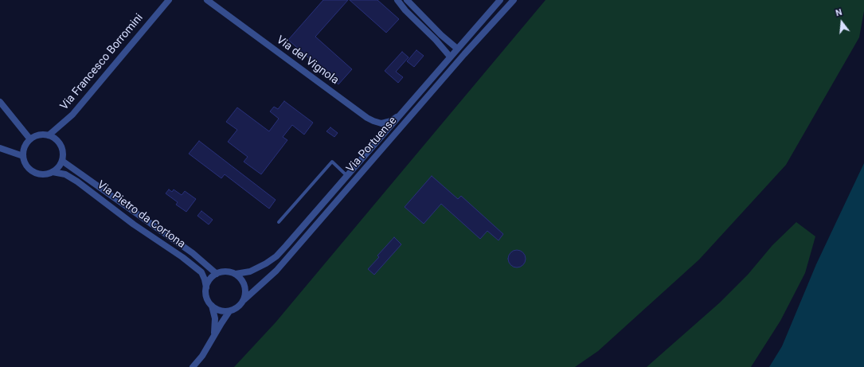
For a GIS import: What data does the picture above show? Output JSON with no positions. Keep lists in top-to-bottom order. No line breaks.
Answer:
{"streets":{"street":["Via del Vignola","Via Francesco Borromini","Via Portuense","Via Pietro da Cortona"]},"crossings":[["Via del Vignola","Via Portuense"],["Via Francesco Borromini","Via Pietro da Cortona"],["Via Portuense","Via Pietro da Cortona"]],"north":"top"}
